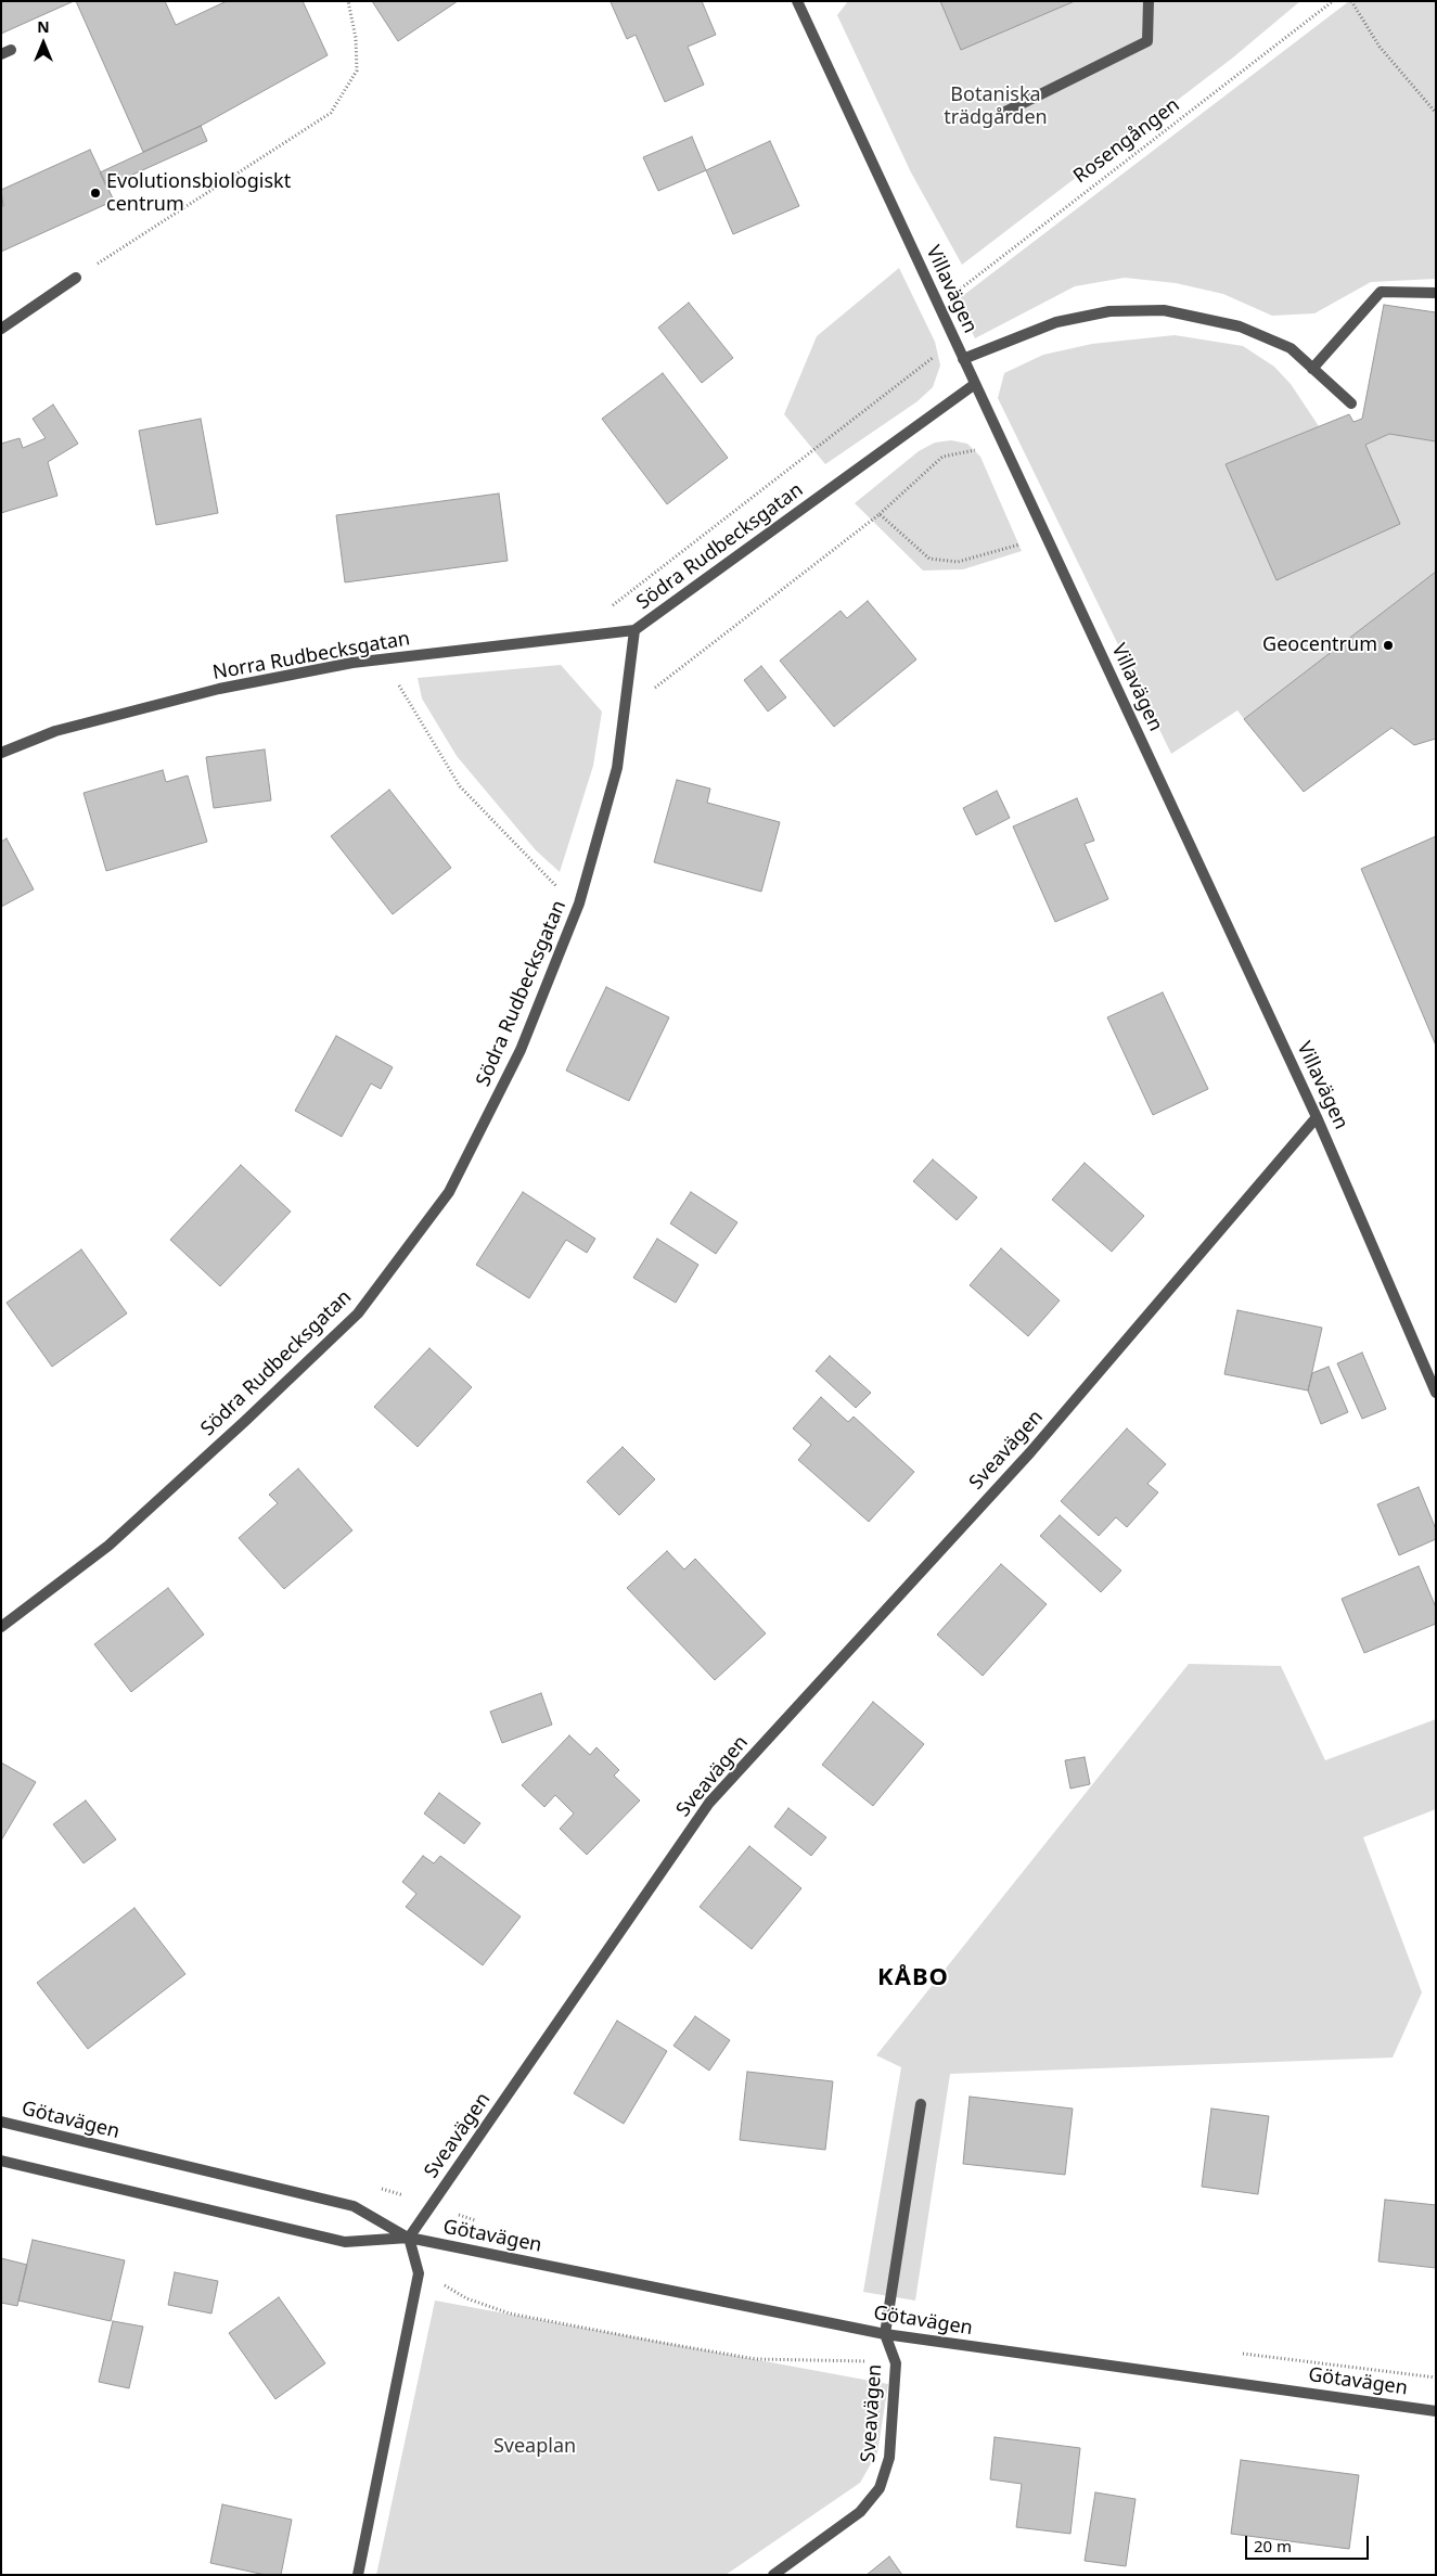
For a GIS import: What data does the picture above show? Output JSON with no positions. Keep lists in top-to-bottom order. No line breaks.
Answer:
{"streets":{"street":["Villavägen","Södra Rudbecksgatan","Norra Rudbecksgatan","Sveavägen","Götavägen"],"path":["Rosengången"]},"crossings":[["Rosengången","Villavägen"],["Villavägen","Södra Rudbecksgatan"],["Villavägen","Sveavägen"],["Södra Rudbecksgatan","Norra Rudbecksgatan"],["Sveavägen","Götavägen"]],"districts":["KÅBO"],"parks":["Botaniska trädgården","Sveaplan"],"places":["Evolutionsbiologiskt centrum","Geocentrum"],"scale_bar":"20 m","north":"top"}
